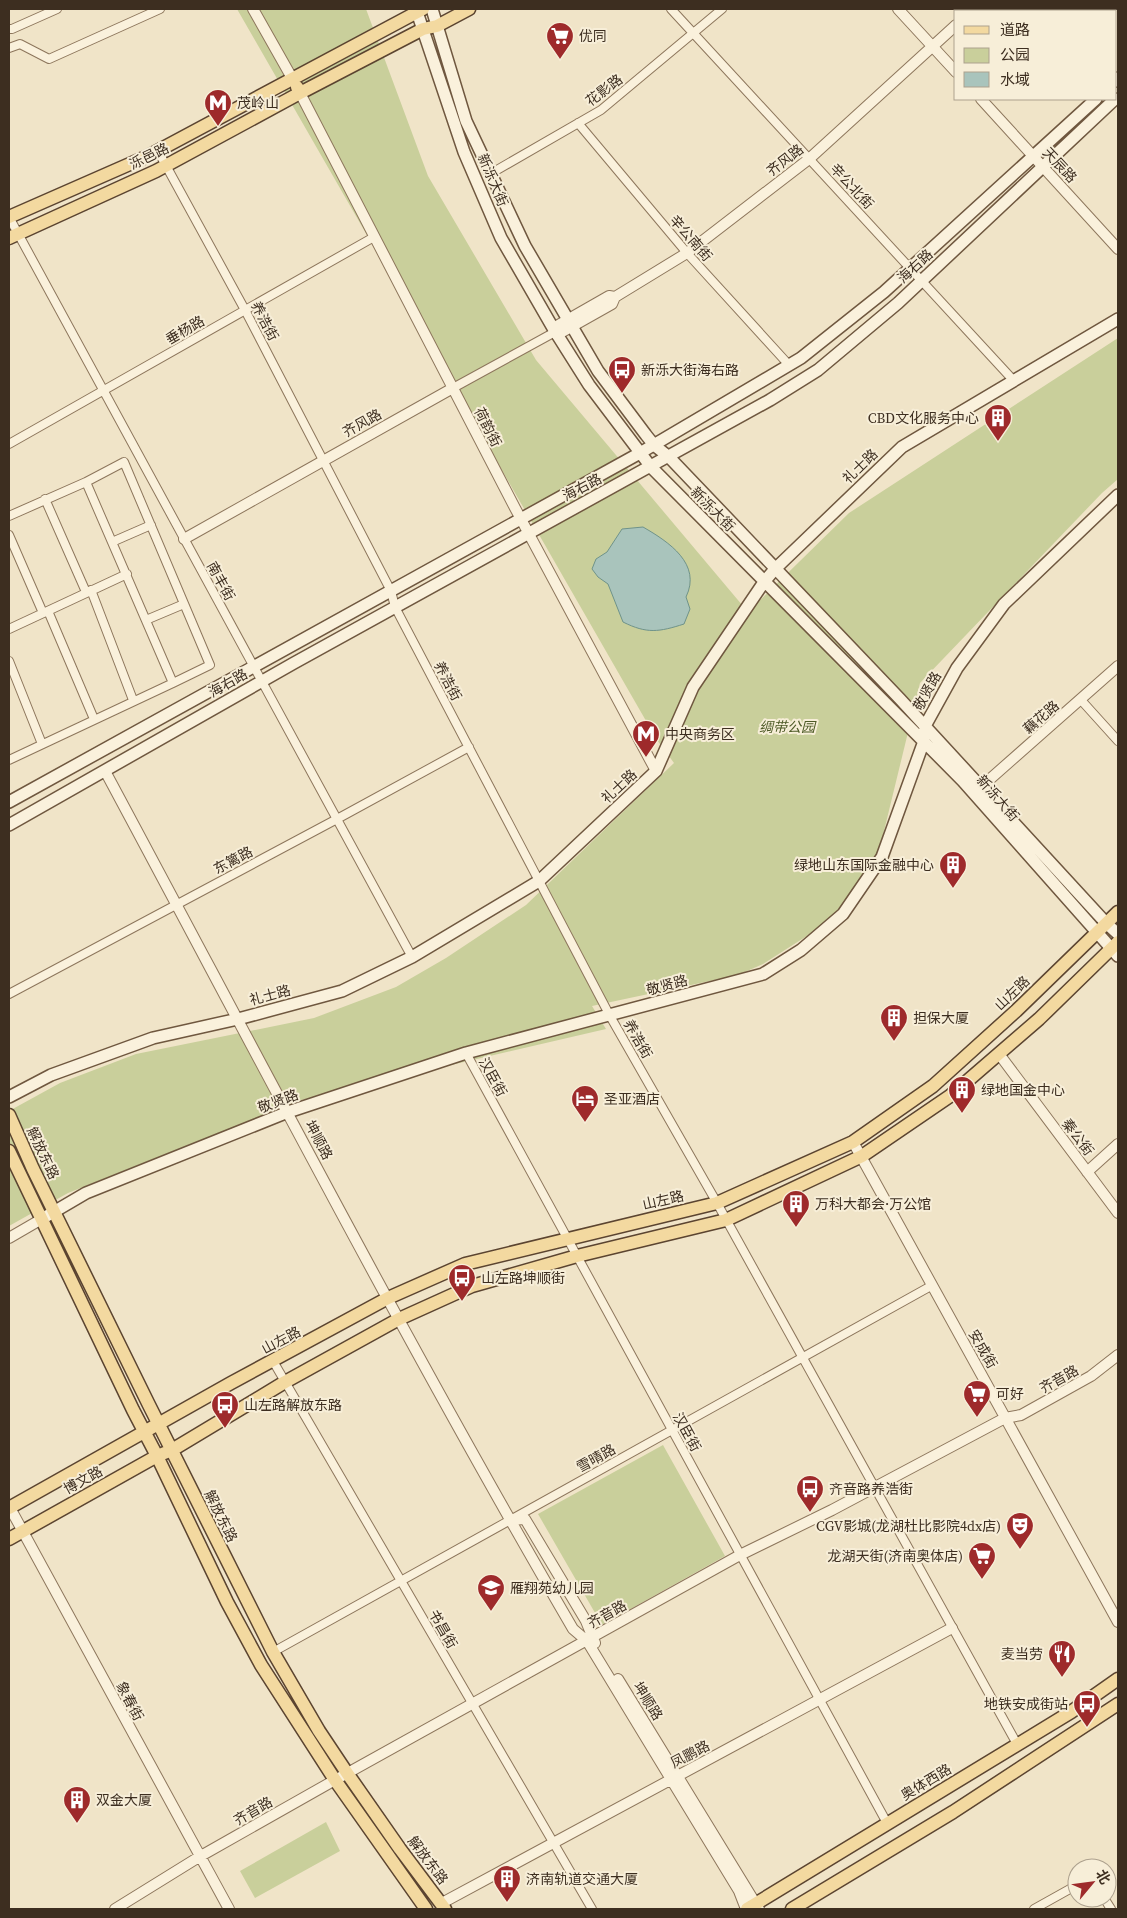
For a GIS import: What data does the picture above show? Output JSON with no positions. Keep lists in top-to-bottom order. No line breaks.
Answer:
{"streets":{"main road":["泺邑路","新泺大街","海右路","礼士路","敬贤路","山左路","解放东路","博文路","奥体西路"],"street":["花影路","齐风路","天辰路","辛公北街","辛公南街","养浩街","垂杨路","荷韵街","南丰街","藕花路","东篱路","汉臣街","秦公街","坤顺路","安成街","齐音路","雪晴路","书昌街","象春街","凤鹏路"]},"crossings":[["花影路","新泺大街"],["花影路","辛公北街"],["花影路","辛公南街"],["泺邑路","新泺大街"],["泺邑路","养浩街"],["泺邑路","荷韵街"],["泺邑路","南丰街"],["齐风路","新泺大街"],["齐风路","辛公北街"],["齐风路","辛公南街"],["齐风路","养浩街"],["齐风路","荷韵街"],["齐风路","南丰街"],["天辰路","海右路"],["新泺大街","海右路"],["新泺大街","礼士路"],["新泺大街","敬贤路"],["新泺大街","藕花路"],["新泺大街","山左路"],["辛公北街","海右路"],["辛公北街","礼士路"],["辛公南街","海右路"],["海右路","养浩街"],["海右路","荷韵街"],["海右路","南丰街"],["海右路","坤顺路"],["养浩街","垂杨路"],["养浩街","礼士路"],["养浩街","敬贤路"],["养浩街","东篱路"],["养浩街","山左路"],["养浩街","齐音路"],["养浩街","雪晴路"],["养浩街","凤鹏路"],["养浩街","奥体西路"],["垂杨路","荷韵街"],["垂杨路","南丰街"],["荷韵街","礼士路"],["礼士路","南丰街"],["礼士路","坤顺路"],["南丰街","东篱路"],["敬贤路","汉臣街"],["敬贤路","坤顺路"],["敬贤路","解放东路"],["东篱路","坤顺路"],["山左路","汉臣街"],["山左路","坤顺路"],["山左路","解放东路"],["山左路","安成街"],["山左路","博文路"],["山左路","书昌街"],["汉臣街","齐音路"],["汉臣街","雪晴路"],["汉臣街","凤鹏路"],["汉臣街","奥体西路"],["坤顺路","齐音路"],["坤顺路","雪晴路"],["坤顺路","凤鹏路"],["坤顺路","奥体西路"],["解放东路","齐音路"],["解放东路","雪晴路"],["解放东路","博文路"],["解放东路","凤鹏路"],["安成街","齐音路"],["安成街","雪晴路"],["齐音路","书昌街"],["齐音路","象春街"],["雪晴路","书昌街"],["博文路","象春街"],["书昌街","凤鹏路"]],"parks":["绸带公园"],"places":{"supermarket":["优同","可好","龙湖天街(济南奥体店)"],"metro station":["茂岭山","中央商务区"],"bus stop":["新泺大街海右路","山左路坤顺街","山左路解放东路","齐音路养浩街","地铁安成街站"],"building":["CBD文化服务中心","绿地山东国际金融中心","担保大厦","绿地国金中心","万科大都会·万公馆","双金大厦","济南轨道交通大厦"],"hotel":["圣亚酒店"],"theatre":["CGV影城(龙湖杜比影院4dx店)"],"school or university":["雁翔苑幼儿园"],"restaurant":["麦当劳"]},"legend":["道路","公园","水域"],"north":"top right"}
